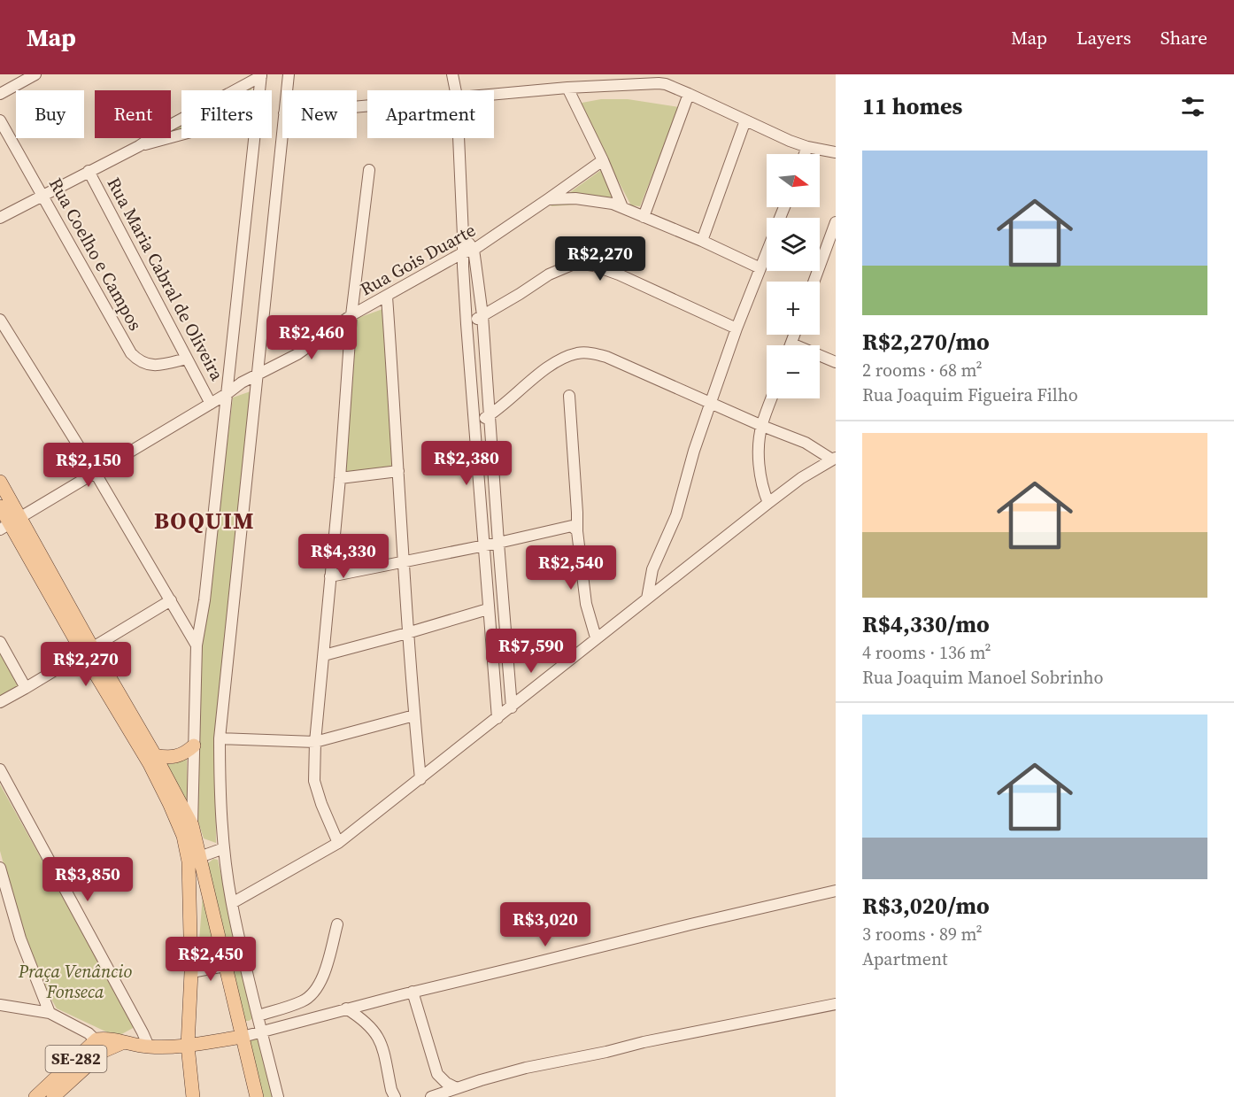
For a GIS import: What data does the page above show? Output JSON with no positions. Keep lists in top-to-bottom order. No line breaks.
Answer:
{"streets":{"main road":["SE-282"],"street":["Rua Coelho e Campos","Rua Gois Duarte","Rua Maria Cabral de Oliveira"]},"crossings":[["Rua Coelho e Campos","Rua Maria Cabral de Oliveira"],["Rua Gois Duarte","Rua Maria Cabral de Oliveira"]],"districts":["BOQUIM"],"parks":["Praça Venâncio Fonseca"],"north":"right","page":{"header":"Map","nav":["Map","Layers","Share"],"heading":"11 homes","chip":["Buy","Rent","Filters","New","Apartment"],"list":[{"name":"R$2,270/mo","note":"2 rooms · 68 m² · Rua Joaquim Figueira Filho"},{"name":"R$4,330/mo","note":"4 rooms · 136 m² · Rua Joaquim Manoel Sobrinho"},{"name":"R$3,020/mo","note":"3 rooms · 89 m² · Apartment"}],"map_buttons":["+","−"],"price":["R$2,270","R$2,460","R$2,380","R$2,150","R$4,330","R$2,540","R$7,590","R$2,270","R$3,850","R$3,020","R$2,450"]}}
